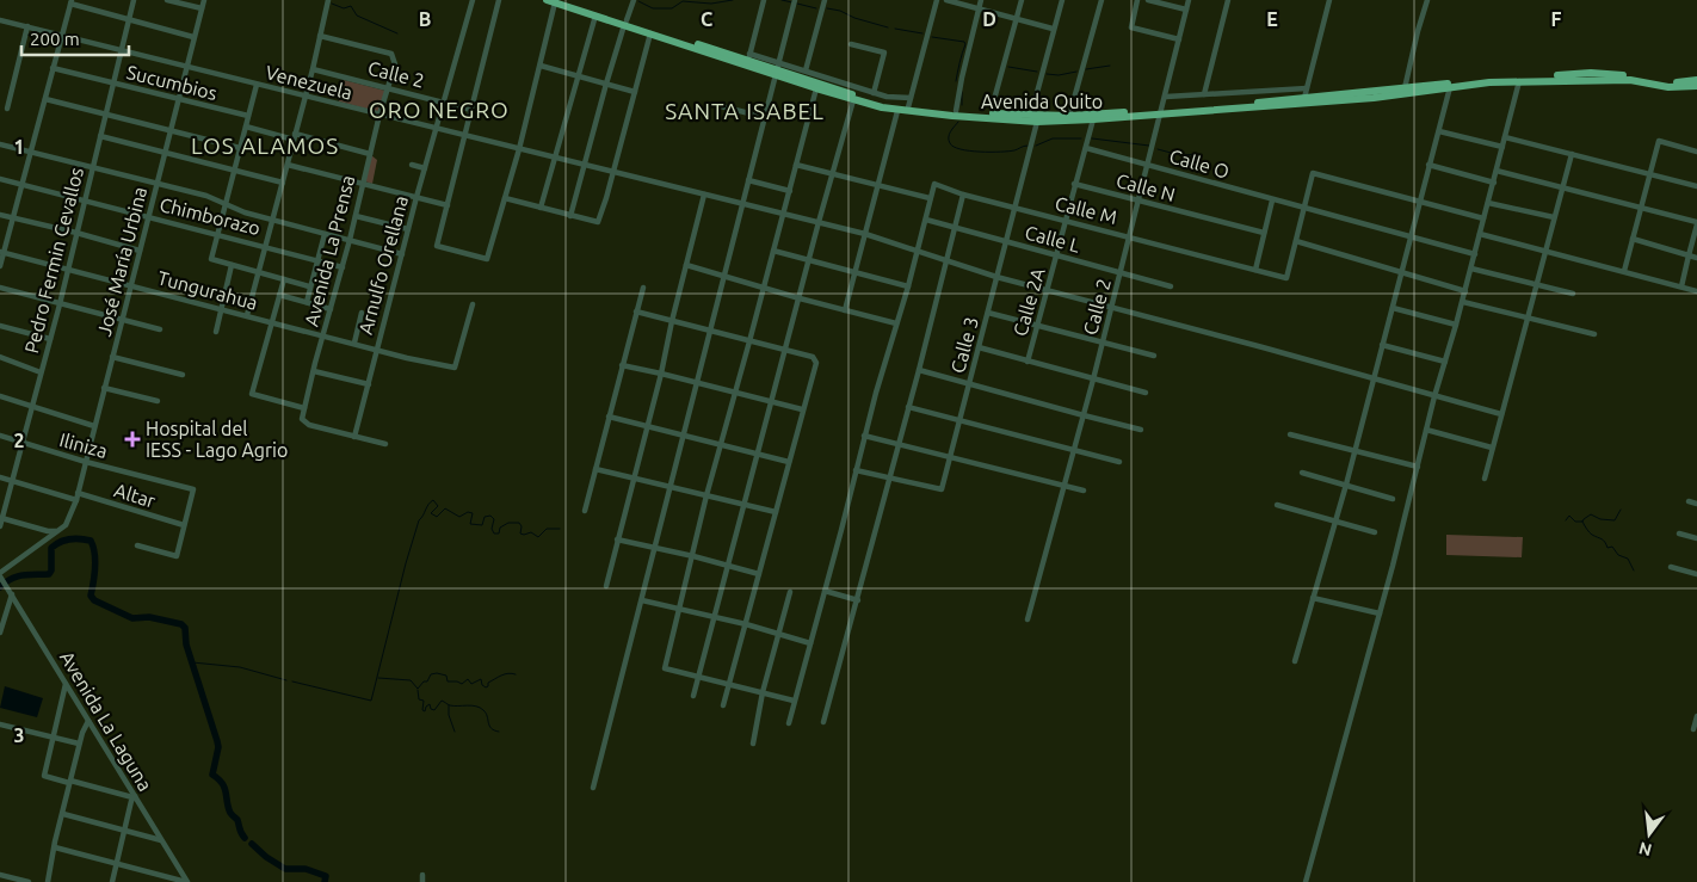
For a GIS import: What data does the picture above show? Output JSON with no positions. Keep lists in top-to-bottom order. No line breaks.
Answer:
{"streets":{"highway":["Avenida Quito"],"street":["Calle 2","Sucumbios","Venezuela","Calle O","Calle N","Calle M","Chimborazo","Calle L","Avenida La Prensa","Pedro Fermin Cevallos","José María Urbina","Arnulfo Orellana","Tungurahua","Calle 2A","Calle 3","Iliniza","Altar","Avenida La Laguna"]},"crossings":[["Calle 2","Avenida Quito"],["Calle 2","Calle O"],["Calle 2","Calle N"],["Calle 2","Calle M"],["Calle 2","Calle L"],["Calle 2","Avenida La Prensa"],["Calle 2","Arnulfo Orellana"],["Sucumbios","Pedro Fermin Cevallos"],["Sucumbios","José María Urbina"],["Venezuela","Avenida La Prensa"],["Venezuela","Pedro Fermin Cevallos"],["Venezuela","José María Urbina"],["Venezuela","Arnulfo Orellana"],["Avenida Quito","Calle 2A"],["Avenida Quito","Calle 3"],["Calle O","Calle 2A"],["Calle N","Calle 2A"],["Calle M","Calle 2A"],["Calle M","Calle 3"],["Chimborazo","Avenida La Prensa"],["Chimborazo","Pedro Fermin Cevallos"],["Chimborazo","José María Urbina"],["Calle L","Calle 2A"],["Calle L","Calle 3"],["Avenida La Prensa","Arnulfo Orellana"],["Avenida La Prensa","Tungurahua"],["Pedro Fermin Cevallos","Tungurahua"],["Pedro Fermin Cevallos","Iliniza"],["Pedro Fermin Cevallos","Altar"],["José María Urbina","Tungurahua"],["José María Urbina","Iliniza"],["José María Urbina","Altar"],["Arnulfo Orellana","Tungurahua"],["Iliniza","Altar"]],"districts":["ORO NEGRO","SANTA ISABEL","LOS ALAMOS"],"places":{"health":["Hospital del IESS - Lago Agrio"]},"scale_bar":"200 m","north":"bottom","grid":{"columns":["B","C","D","E","F"],"rows":["1","2","3"]}}
